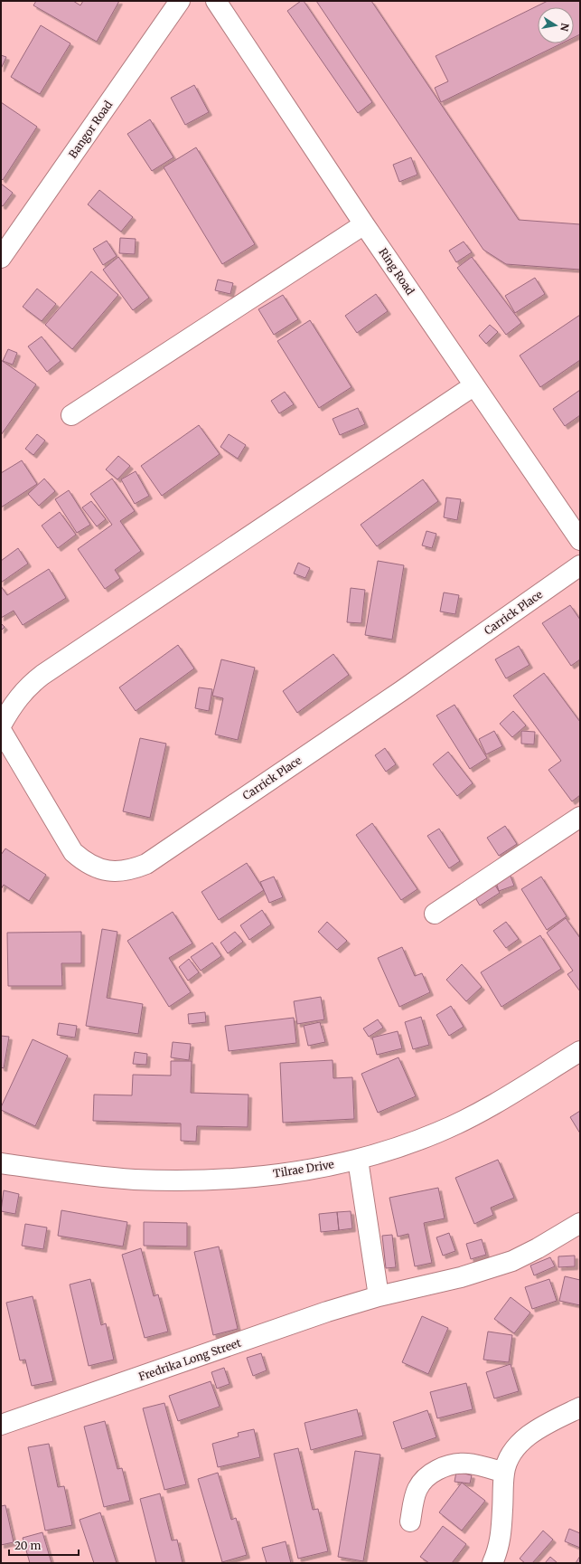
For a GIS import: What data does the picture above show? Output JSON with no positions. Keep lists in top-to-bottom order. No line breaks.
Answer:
{"streets":{"street":["Bangor Road","Ring Road","Carrick Place","Tilrae Drive","Fredrika Long Street"]},"scale_bar":"20 m","north":"right"}
